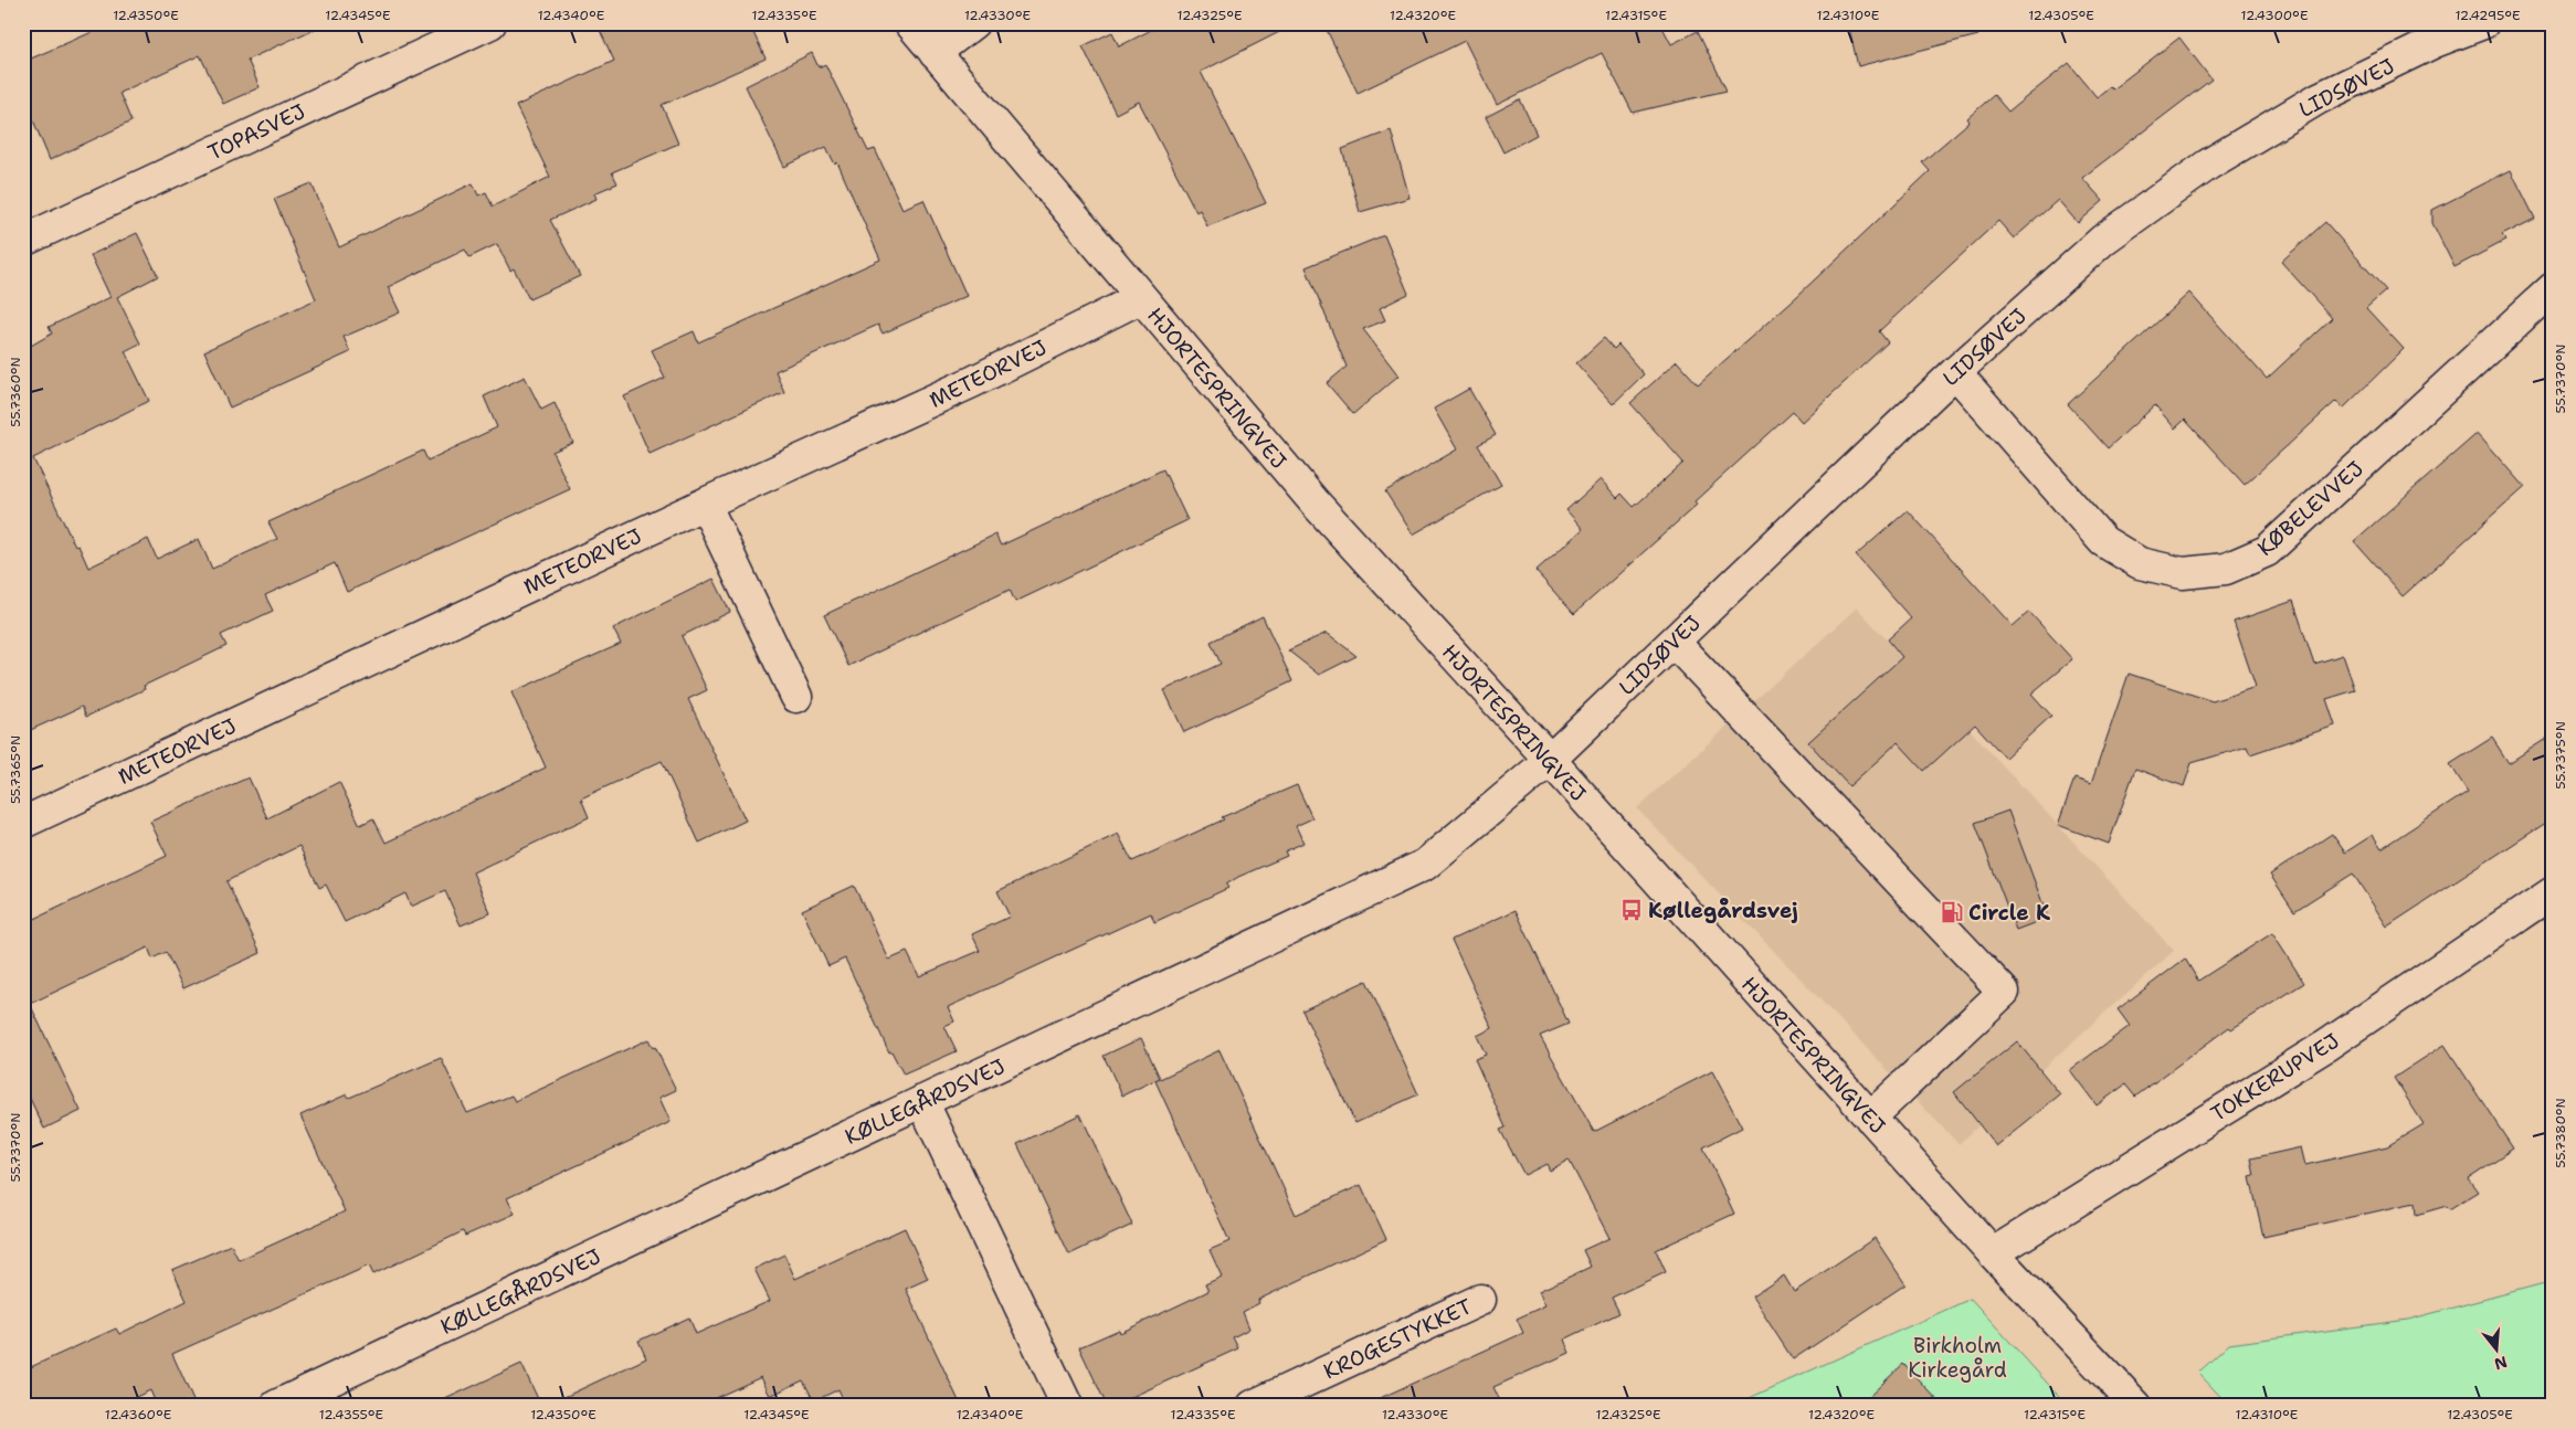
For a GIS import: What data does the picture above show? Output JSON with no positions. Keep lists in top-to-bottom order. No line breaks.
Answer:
{"streets":{"street":["LIDSØVEJ","TOPASVEJ","METEORVEJ","HJORTESPRINGVEJ","KØBELEVVEJ","TOKKERUPVEJ","KØLLEGÅRDSVEJ","KROGESTYKKET"]},"crossings":[["LIDSØVEJ","HJORTESPRINGVEJ"],["LIDSØVEJ","KØBELEVVEJ"],["LIDSØVEJ","KØLLEGÅRDSVEJ"],["METEORVEJ","HJORTESPRINGVEJ"],["HJORTESPRINGVEJ","TOKKERUPVEJ"],["HJORTESPRINGVEJ","KØLLEGÅRDSVEJ"]],"parks":["Birkholm Kirkegård"],"places":{"bus stop":["Køllegårdsvej"],"fuel station":["Circle K"]},"north":"bottom","coordinates":["12.4350°E","12.4345°E","12.4340°E","12.4335°E","12.4330°E","12.4325°E","12.4320°E","12.4315°E","12.4310°E","12.4305°E","12.4300°E","12.4295°E","55.7370°N","55.7360°N","55.7375°N","55.7365°N","55.7380°N","12.4360°E","12.4355°E"]}
